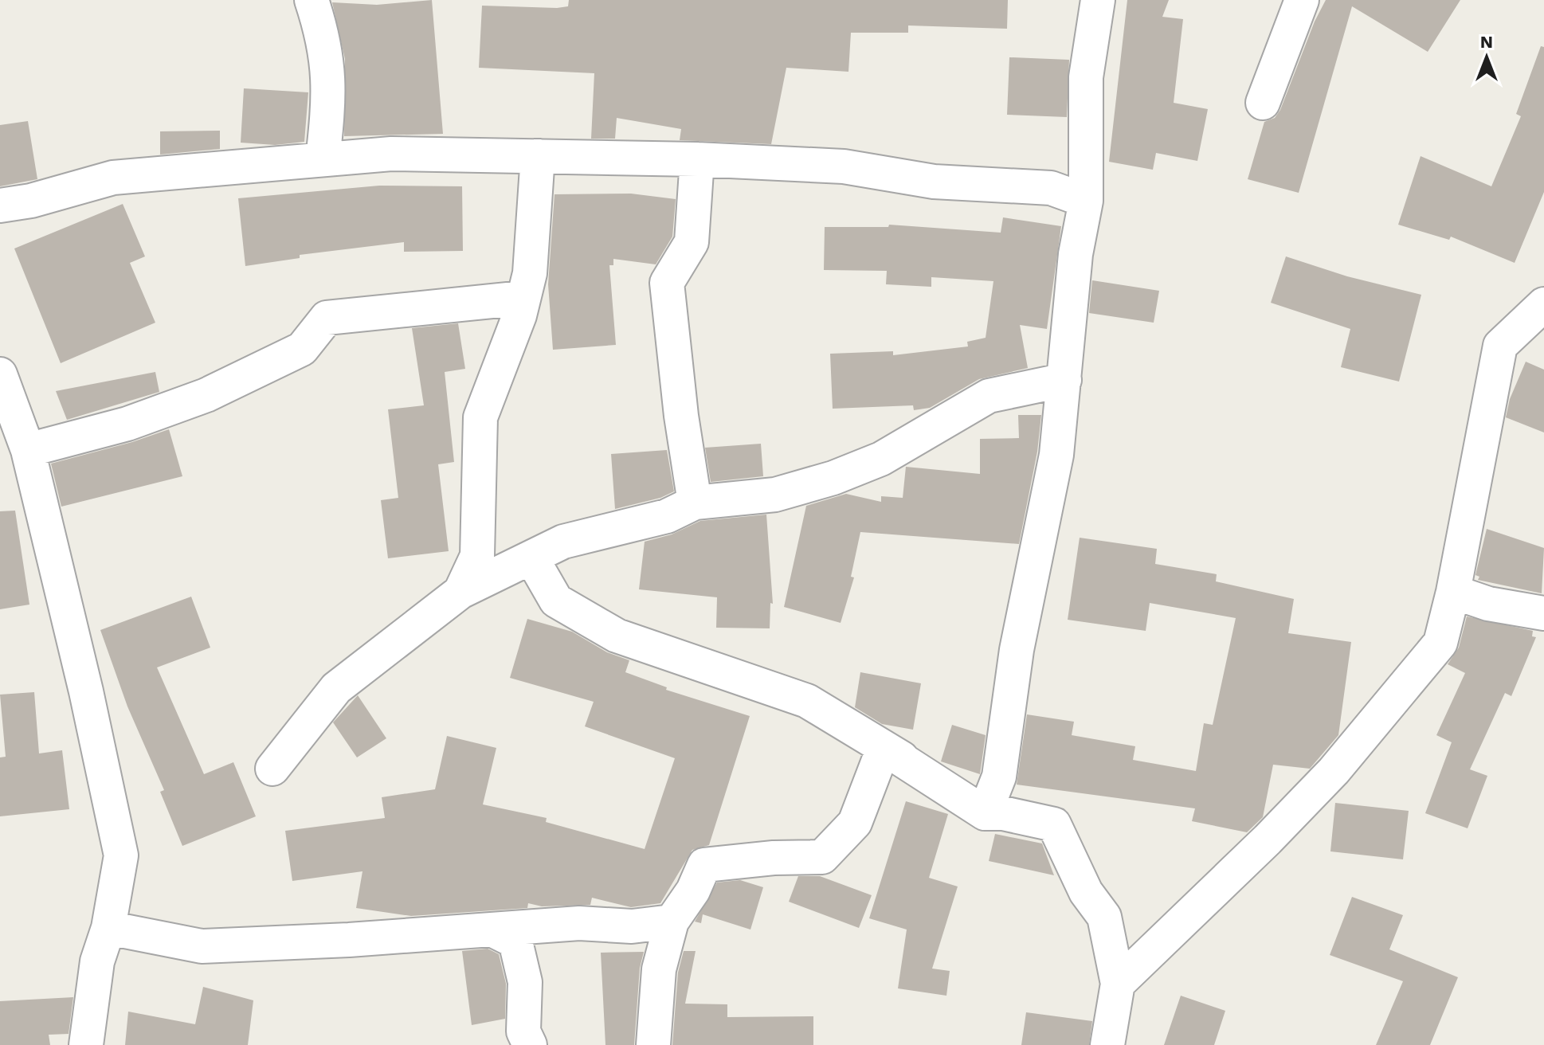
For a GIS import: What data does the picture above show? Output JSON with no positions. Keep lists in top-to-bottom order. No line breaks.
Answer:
{"north":"top"}
